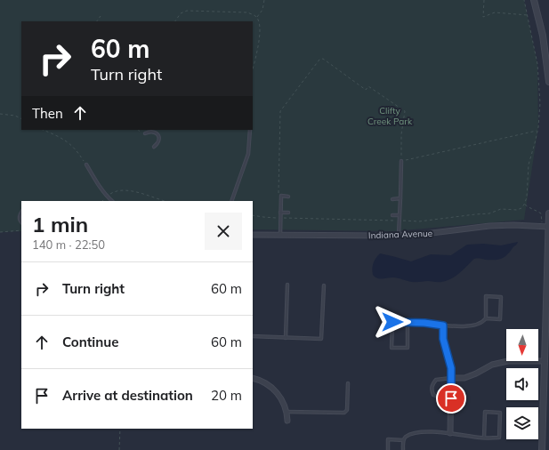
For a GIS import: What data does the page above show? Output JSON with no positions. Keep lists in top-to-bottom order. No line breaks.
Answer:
{"streets":{"street":["Indiana Avenue"]},"parks":["Clifty Creek Park"],"north":"bottom","page":{"turn":["60 m","Turn right"],"then":"Then","heading":["1 min","140 m · 22:50"],"list":[{"name":"Turn right","value":"60 m"},{"name":"Continue","value":"60 m"},{"name":"Arrive at destination","value":"20 m"}]}}
